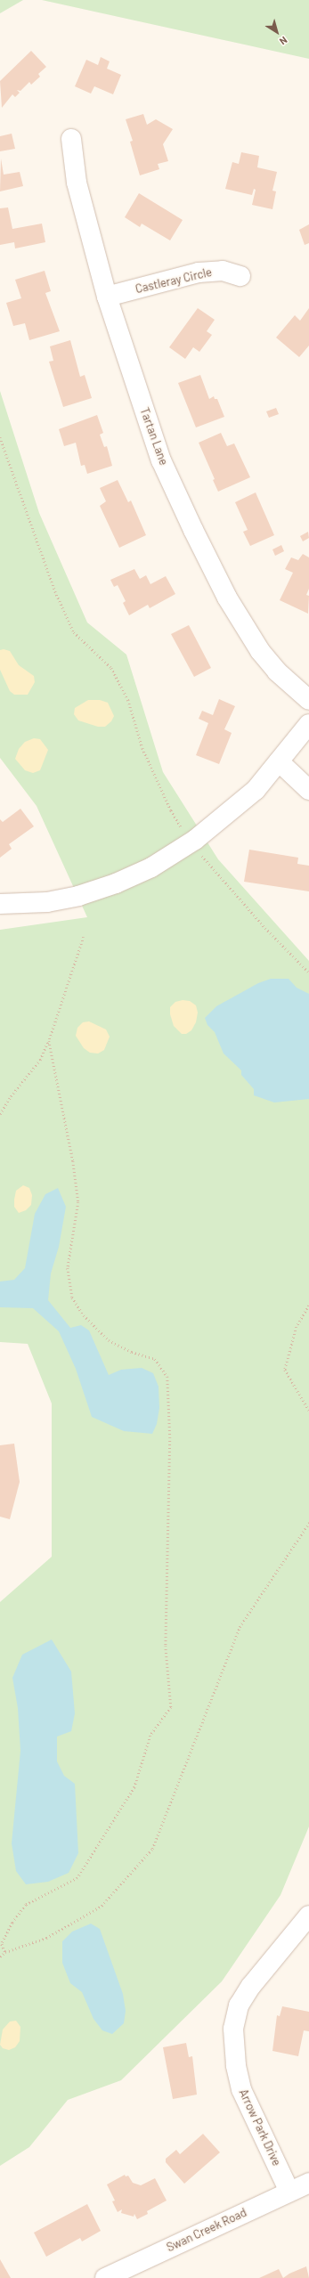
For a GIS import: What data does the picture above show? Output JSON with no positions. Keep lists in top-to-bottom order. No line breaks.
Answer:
{"streets":{"street":["Castleray Circle","Tartan Lane","Arrow Park Drive","Swan Creek Road"]},"crossings":[["Castleray Circle","Tartan Lane"],["Arrow Park Drive","Swan Creek Road"]],"north":"bottom right"}
